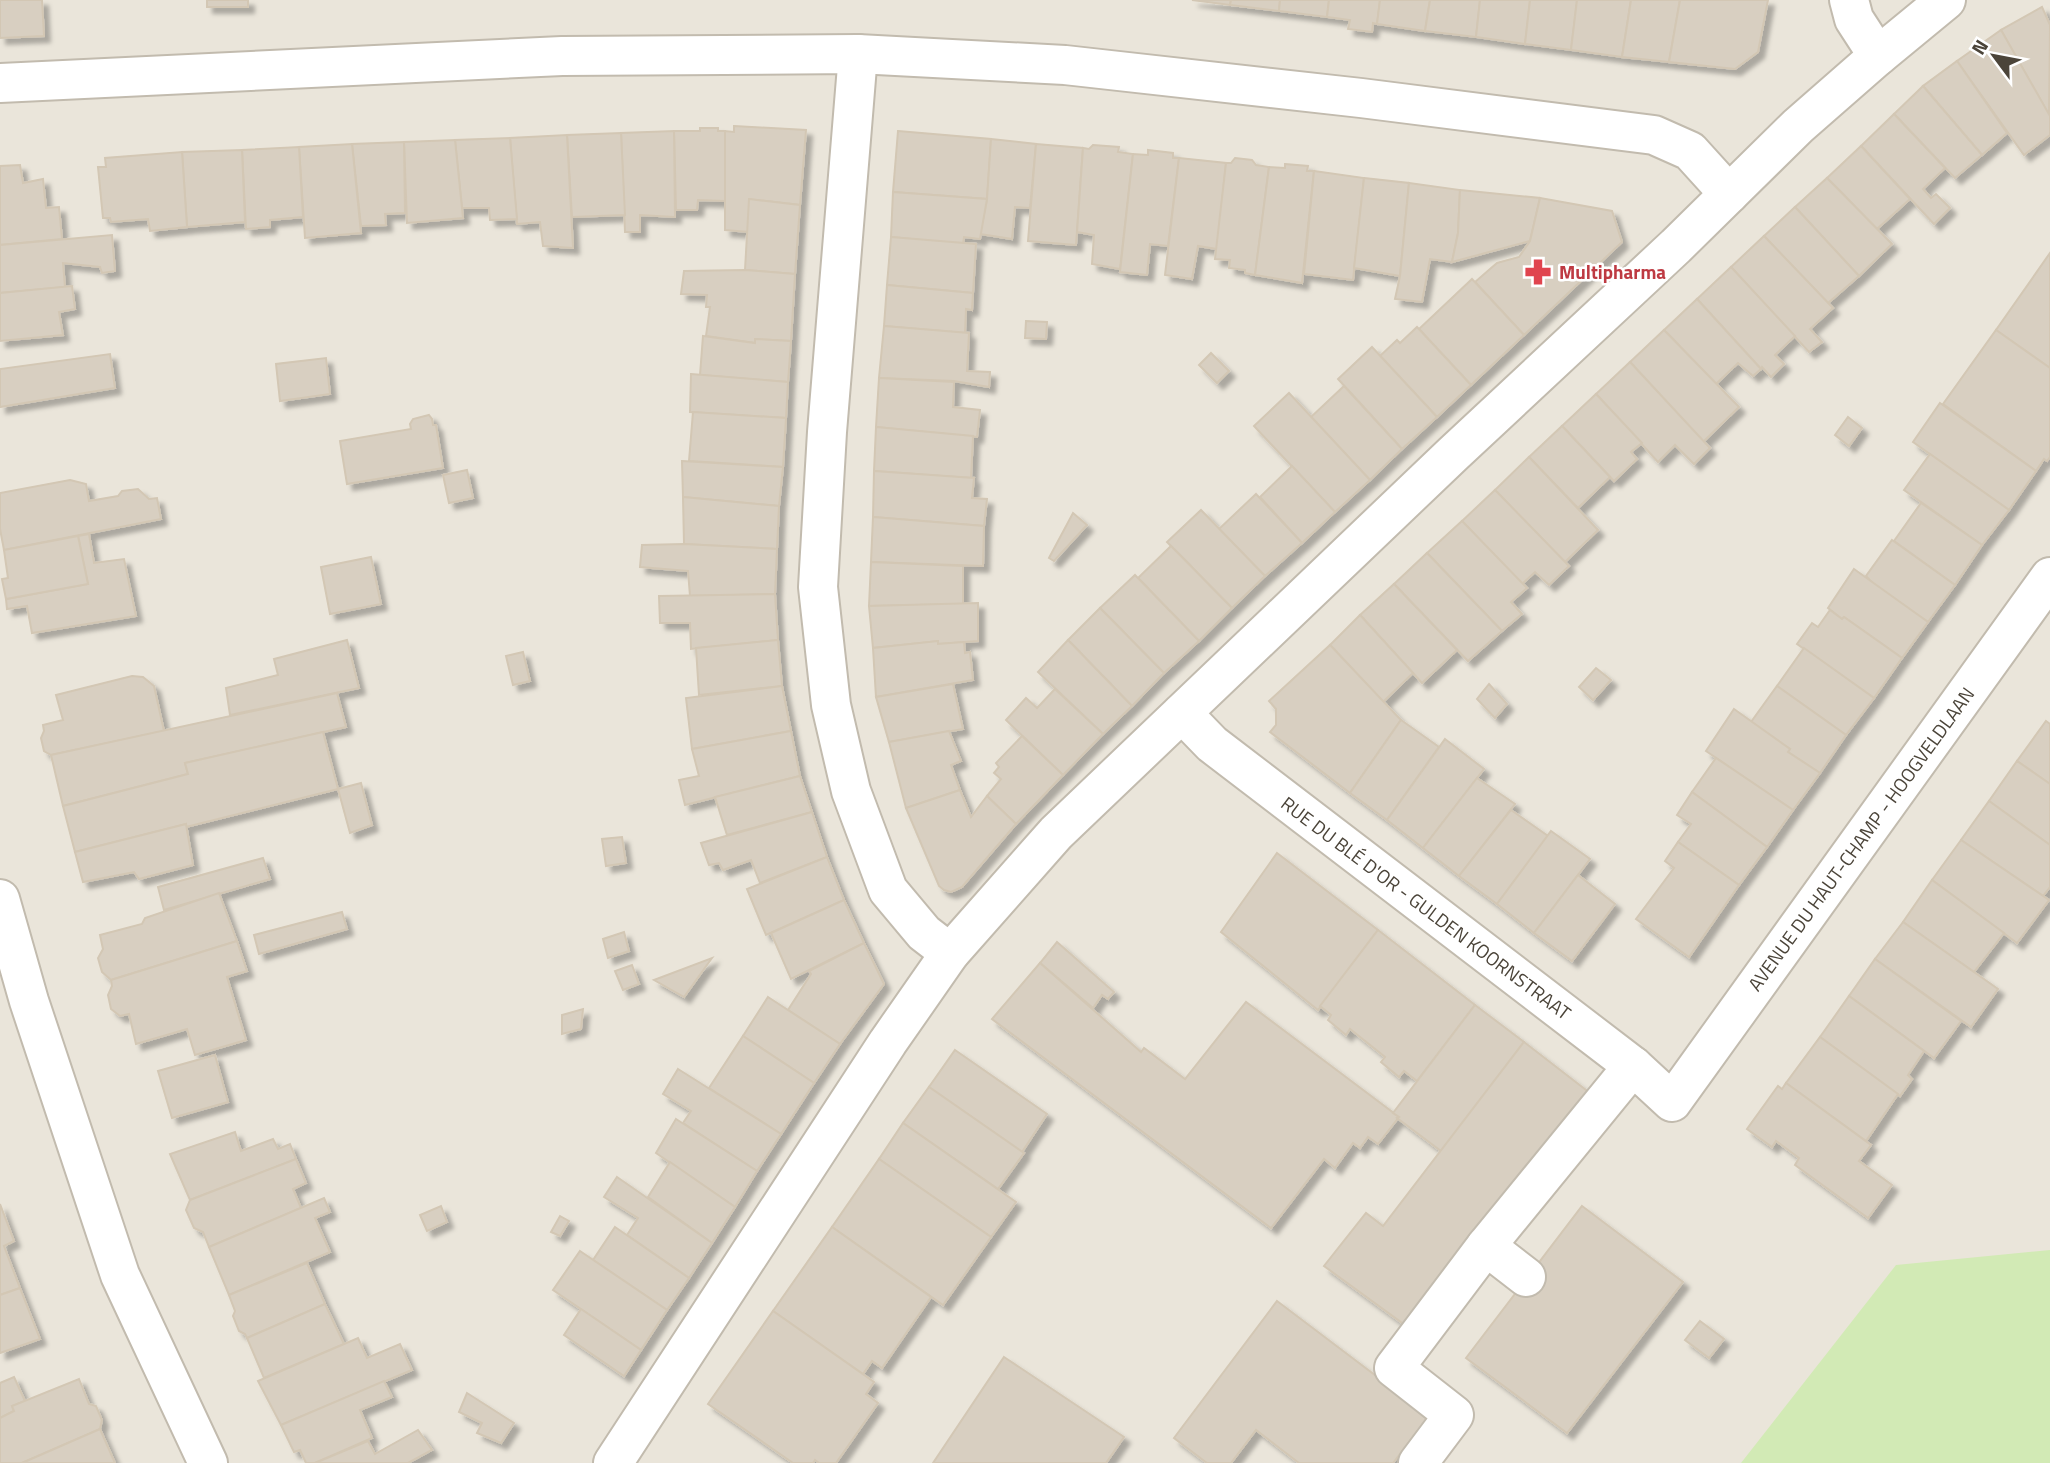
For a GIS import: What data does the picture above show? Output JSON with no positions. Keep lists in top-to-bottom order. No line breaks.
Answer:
{"streets":{"street":["AVENUE DU HAUT-CHAMP - HOOGVELDLAAN","RUE DU BLÉ D'OR - GULDEN KOORNSTRAAT"]},"crossings":[["AVENUE DU HAUT-CHAMP - HOOGVELDLAAN","RUE DU BLÉ D'OR - GULDEN KOORNSTRAAT"]],"places":{"pharmacy":["Multipharma"]},"north":"top left"}
